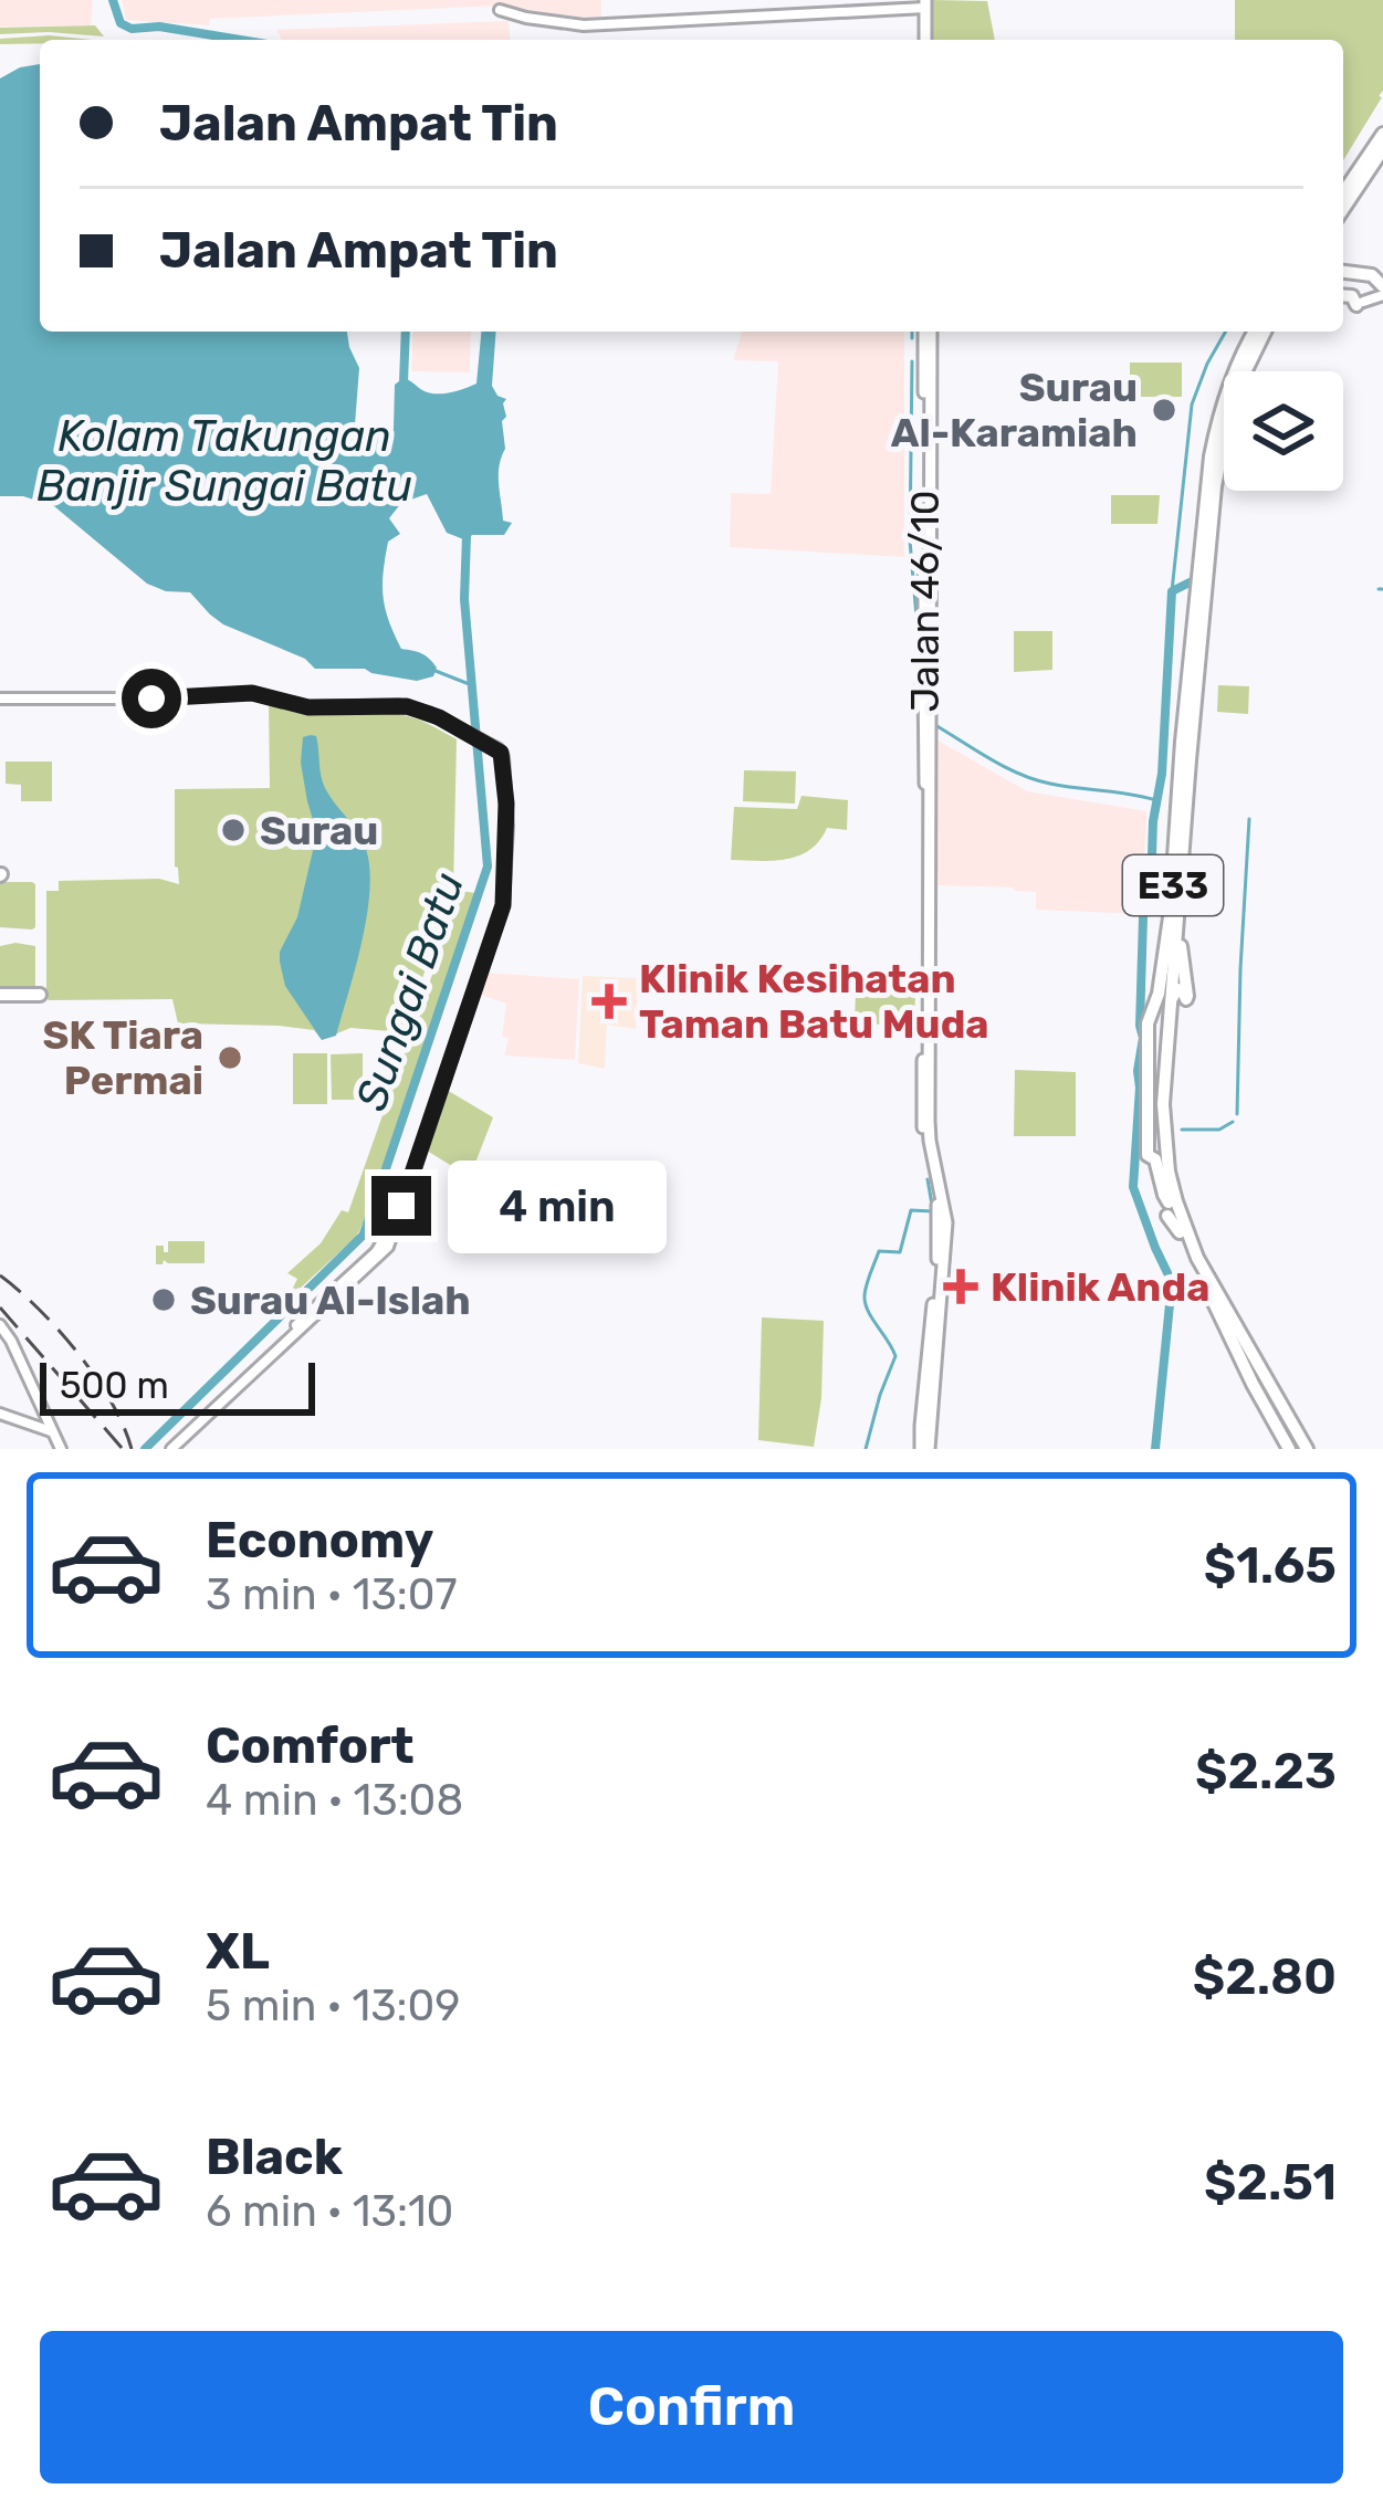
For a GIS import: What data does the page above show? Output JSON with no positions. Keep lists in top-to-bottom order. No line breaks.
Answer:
{"streets":{"highway":["E33"],"main road":["Jalan 46/10"]},"water":["Kolam Takungan Banjir Sungai Batu","Sungai Batu"],"places":{"other":["Surau Al-Karamiah","Surau","SK Tiara Permai","Surau Al-Islah"],"health":["Klinik Kesihatan Taman Batu Muda","Klinik Anda"]},"scale_bar":"500 m","page":{"banner":["Jalan Ampat Tin","Jalan Ampat Tin"],"bubble":"4 min","scale":"500 m","list":[{"name":"Economy","note":"3 min · 13:07","value":"$1.65"},{"name":"Comfort","note":"4 min · 13:08","value":"$2.23"},{"name":"XL","note":"5 min · 13:09","value":"$2.80"},{"name":"Black","note":"6 min · 13:10","value":"$2.51"}],"buttons":"Confirm"}}
